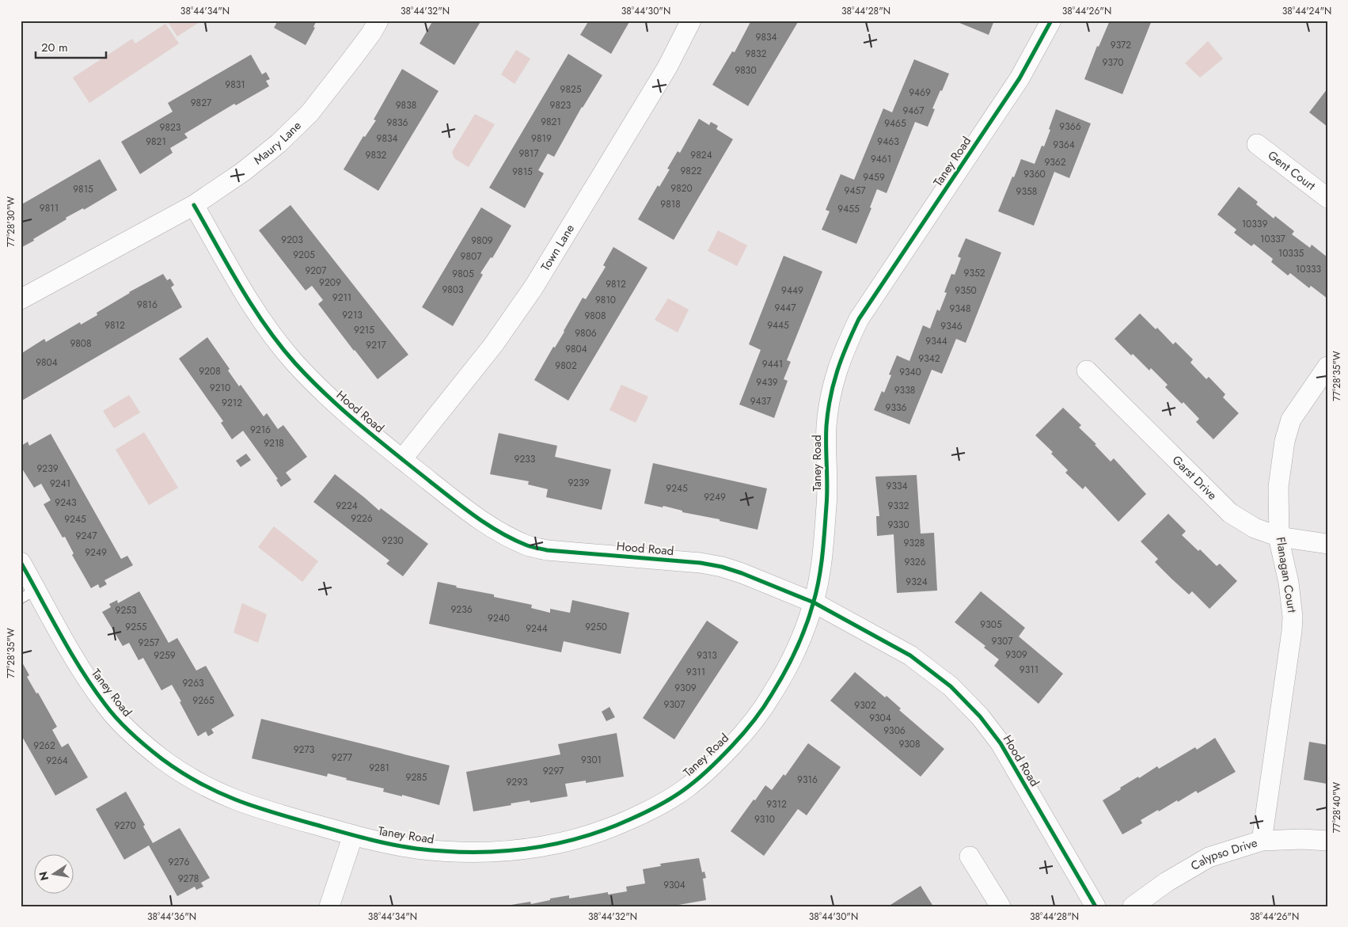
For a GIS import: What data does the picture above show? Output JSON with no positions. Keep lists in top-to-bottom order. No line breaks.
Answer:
{"streets":{"street":["Maury Lane","Taney Road","Gent Court","Town Lane","Hood Road","Garst Drive","Flanagan Court","Calypso Drive"]},"crossings":[["Maury Lane","Hood Road"],["Taney Road","Hood Road"],["Town Lane","Hood Road"],["Garst Drive","Flanagan Court"],["Flanagan Court","Calypso Drive"]],"house_numbers":["9834","9372","9832","9370","9830","9831","9825","9469","9827","9838","9823","9467","9821","9836","9465","9366","9823","9834","9819","9821","9463","9364","9817","9832","9824","9461","9362","9822","9815","9360","9459","9820","9815","9457","9358","9818","9811","9455","10339","10337","9203","9809","10335","9205","9807","10333","9207","9352","9805","9209","9812","9803","9449","9350","9211","9810","9816","9447","9348","9213","9808","9812","9445","9346","9215","9806","9344","9808","9217","9804","9342","9804","9441","9802","9208","9340","9439","9210","9338","9437","9212","9336","9216","9218","9233","9239","9239","9241","9334","9245","9249","9243","9224","9332","9226","9245","9330","9247","9230","9328","9249","9326","9324","9236","9253","9240","9305","9255","9250","9244","9307","9257","9309","9259","9313","9311","9311","9263","9309","9265","9307","9302","9304","9306","9308","9262","9273","9277","9301","9264","9281","9297","9285","9316","9293","9312","9310","9270","9276","9278","9304"],"scale_bar":"20 m","north":"left","coordinates":["38°44'34\"N","38°44'32\"N","38°44'30\"N","38°44'28\"N","38°44'26\"N","38°44'24\"N","77°28'30\"W","77°28'35\"W","77°28'40\"W","38°44'36\"N"]}
